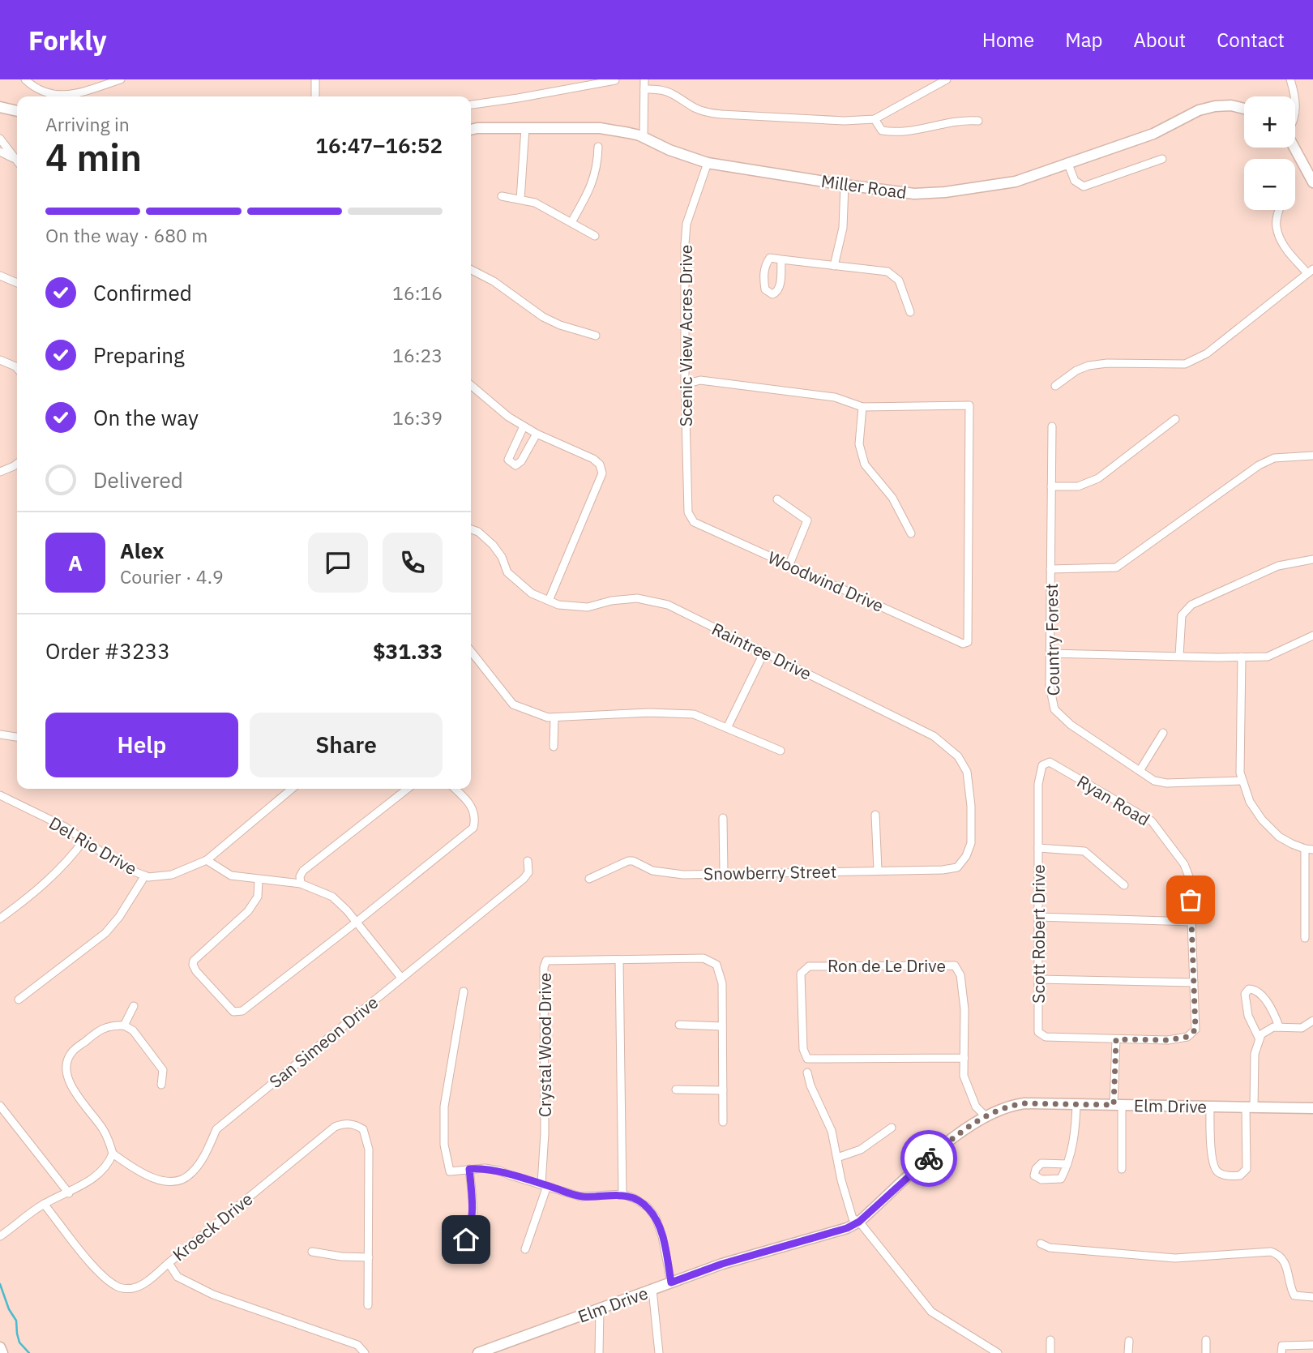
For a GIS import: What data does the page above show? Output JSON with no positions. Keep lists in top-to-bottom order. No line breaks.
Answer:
{"streets":{"street":["Miller Road","Scenic View Acres Drive","Woodwind Drive","Country Forest","Raintree Drive","Ryan Road","Del Rio Drive","Snowberry Street","Scott Robert Drive","Ron de Le Drive","San Simeon Drive","Crystal Wood Drive","Elm Drive","Kroeck Drive"]},"crossings":[["Miller Road","Scenic View Acres Drive"],["Scenic View Acres Drive","Woodwind Drive"],["Raintree Drive","Snowberry Street"],["Ryan Road","Scott Robert Drive"],["Ron de Le Drive","Elm Drive"]],"page":{"header":"Forkly","nav":["Home","Map","About","Contact"],"map_buttons":["+","−"],"heading":["4 min","Arriving in","16:47–16:52"],"panel":["Alex","Courier · 4.9","Order #3233","$31.33"],"bar":"On the way · 680 m","list":[["Confirmed","16:16"],["Preparing","16:23"],["On the way","16:39"],"Delivered"],"round":"A","buttons":["Help","Share"]}}
